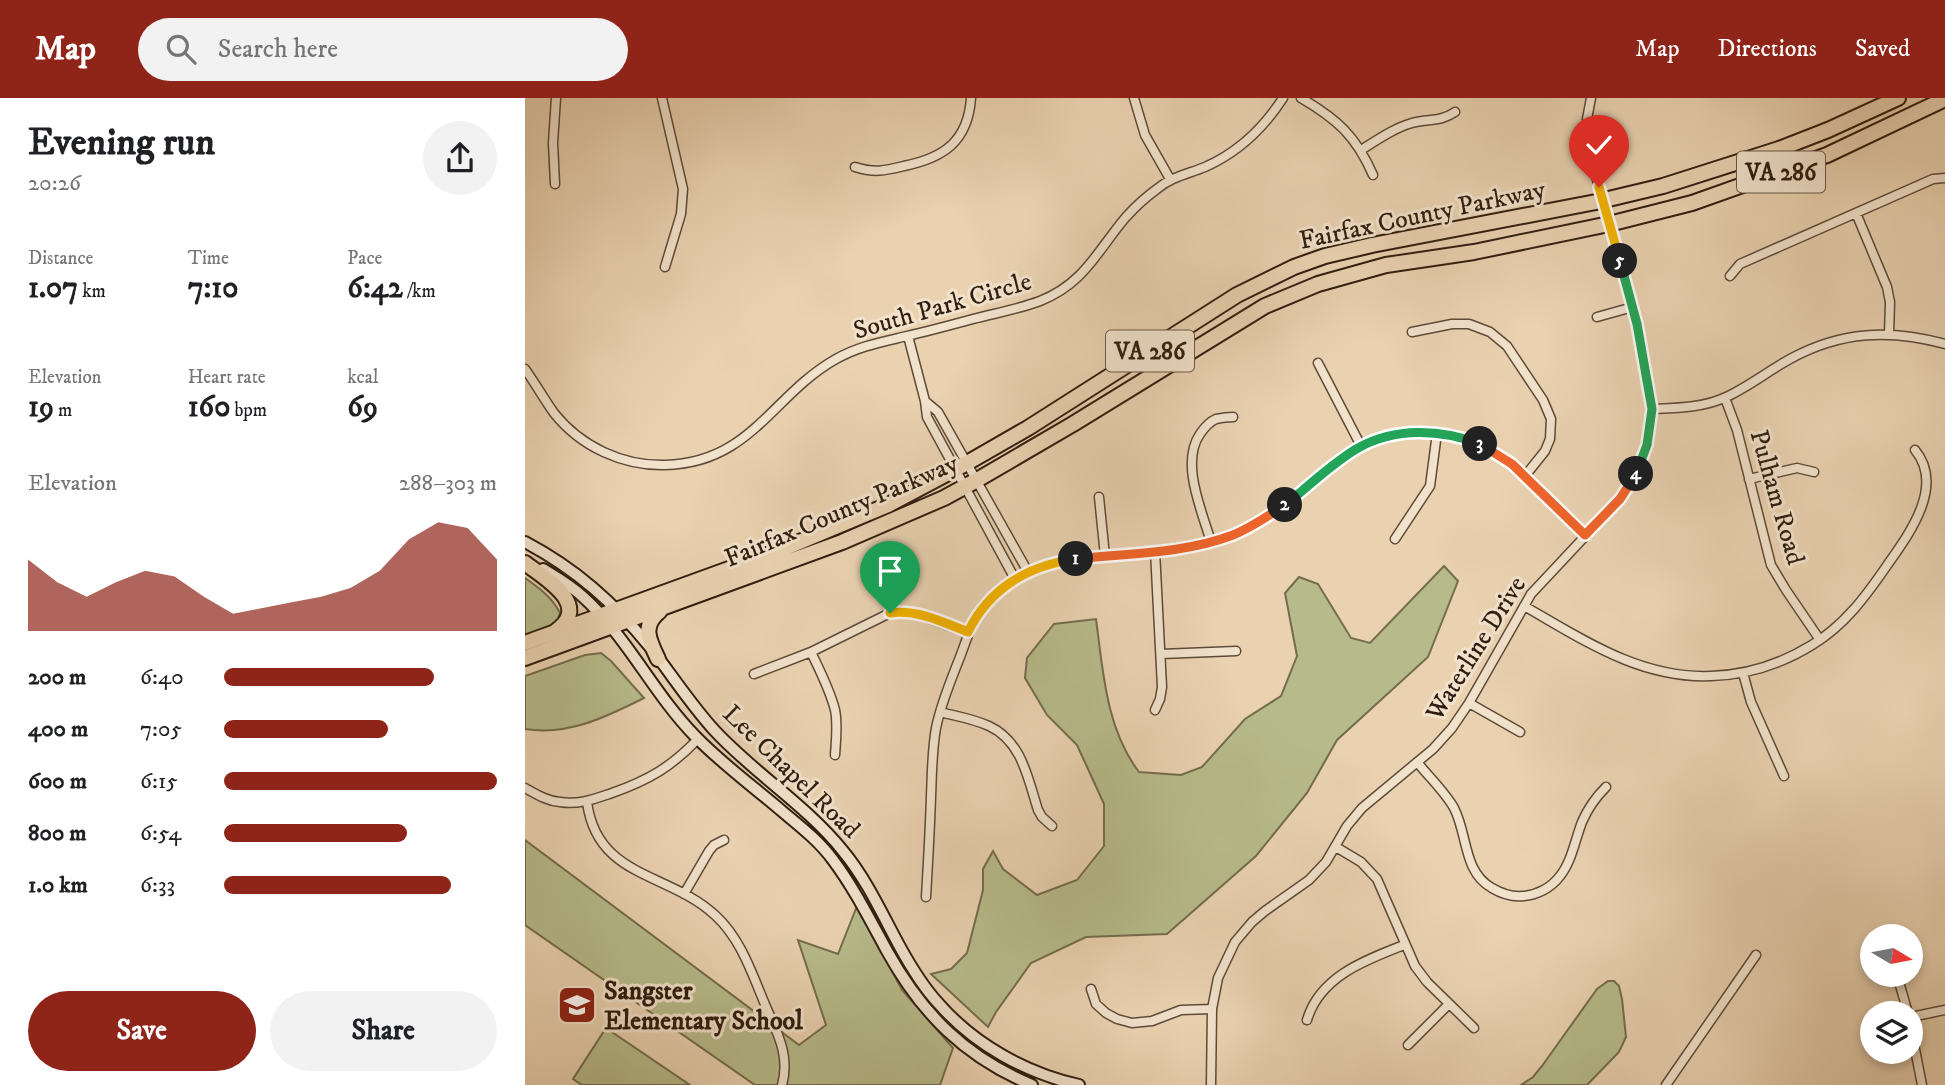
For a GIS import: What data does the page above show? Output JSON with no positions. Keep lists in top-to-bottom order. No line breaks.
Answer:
{"streets":{"highway":["VA 286","Fairfax County Parkway"],"main road":["Lee Chapel Road"],"street":["South Park Circle","Pulham Road","Waterline Drive"]},"crossings":[["Fairfax County Parkway","Waterline Drive"],["Fairfax County Parkway","Lee Chapel Road"]],"places":{"school or university":["Sangster Elementary School"]},"north":"right","page":{"header":"Map","search":"Search here","nav":["Map","Directions","Saved"],"heading":["Evening run","20:26"],"stats":[["Distance","1.07 km"],["Time","7:10"],["Pace","6:42 /km"],["Elevation","19 m"],["Heart rate","160 bpm"],["kcal","69"]],"pins":["5","3","4","2","1"],"chart":["Elevation","288–303 m"],"list":[{"name":"200 m","note":"6:40"},{"name":"400 m","note":"7:05"},{"name":"600 m","note":"6:15"},{"name":"800 m","note":"6:54"},{"name":"1.0 km","note":"6:33"}],"buttons":["Save","Share"]}}
